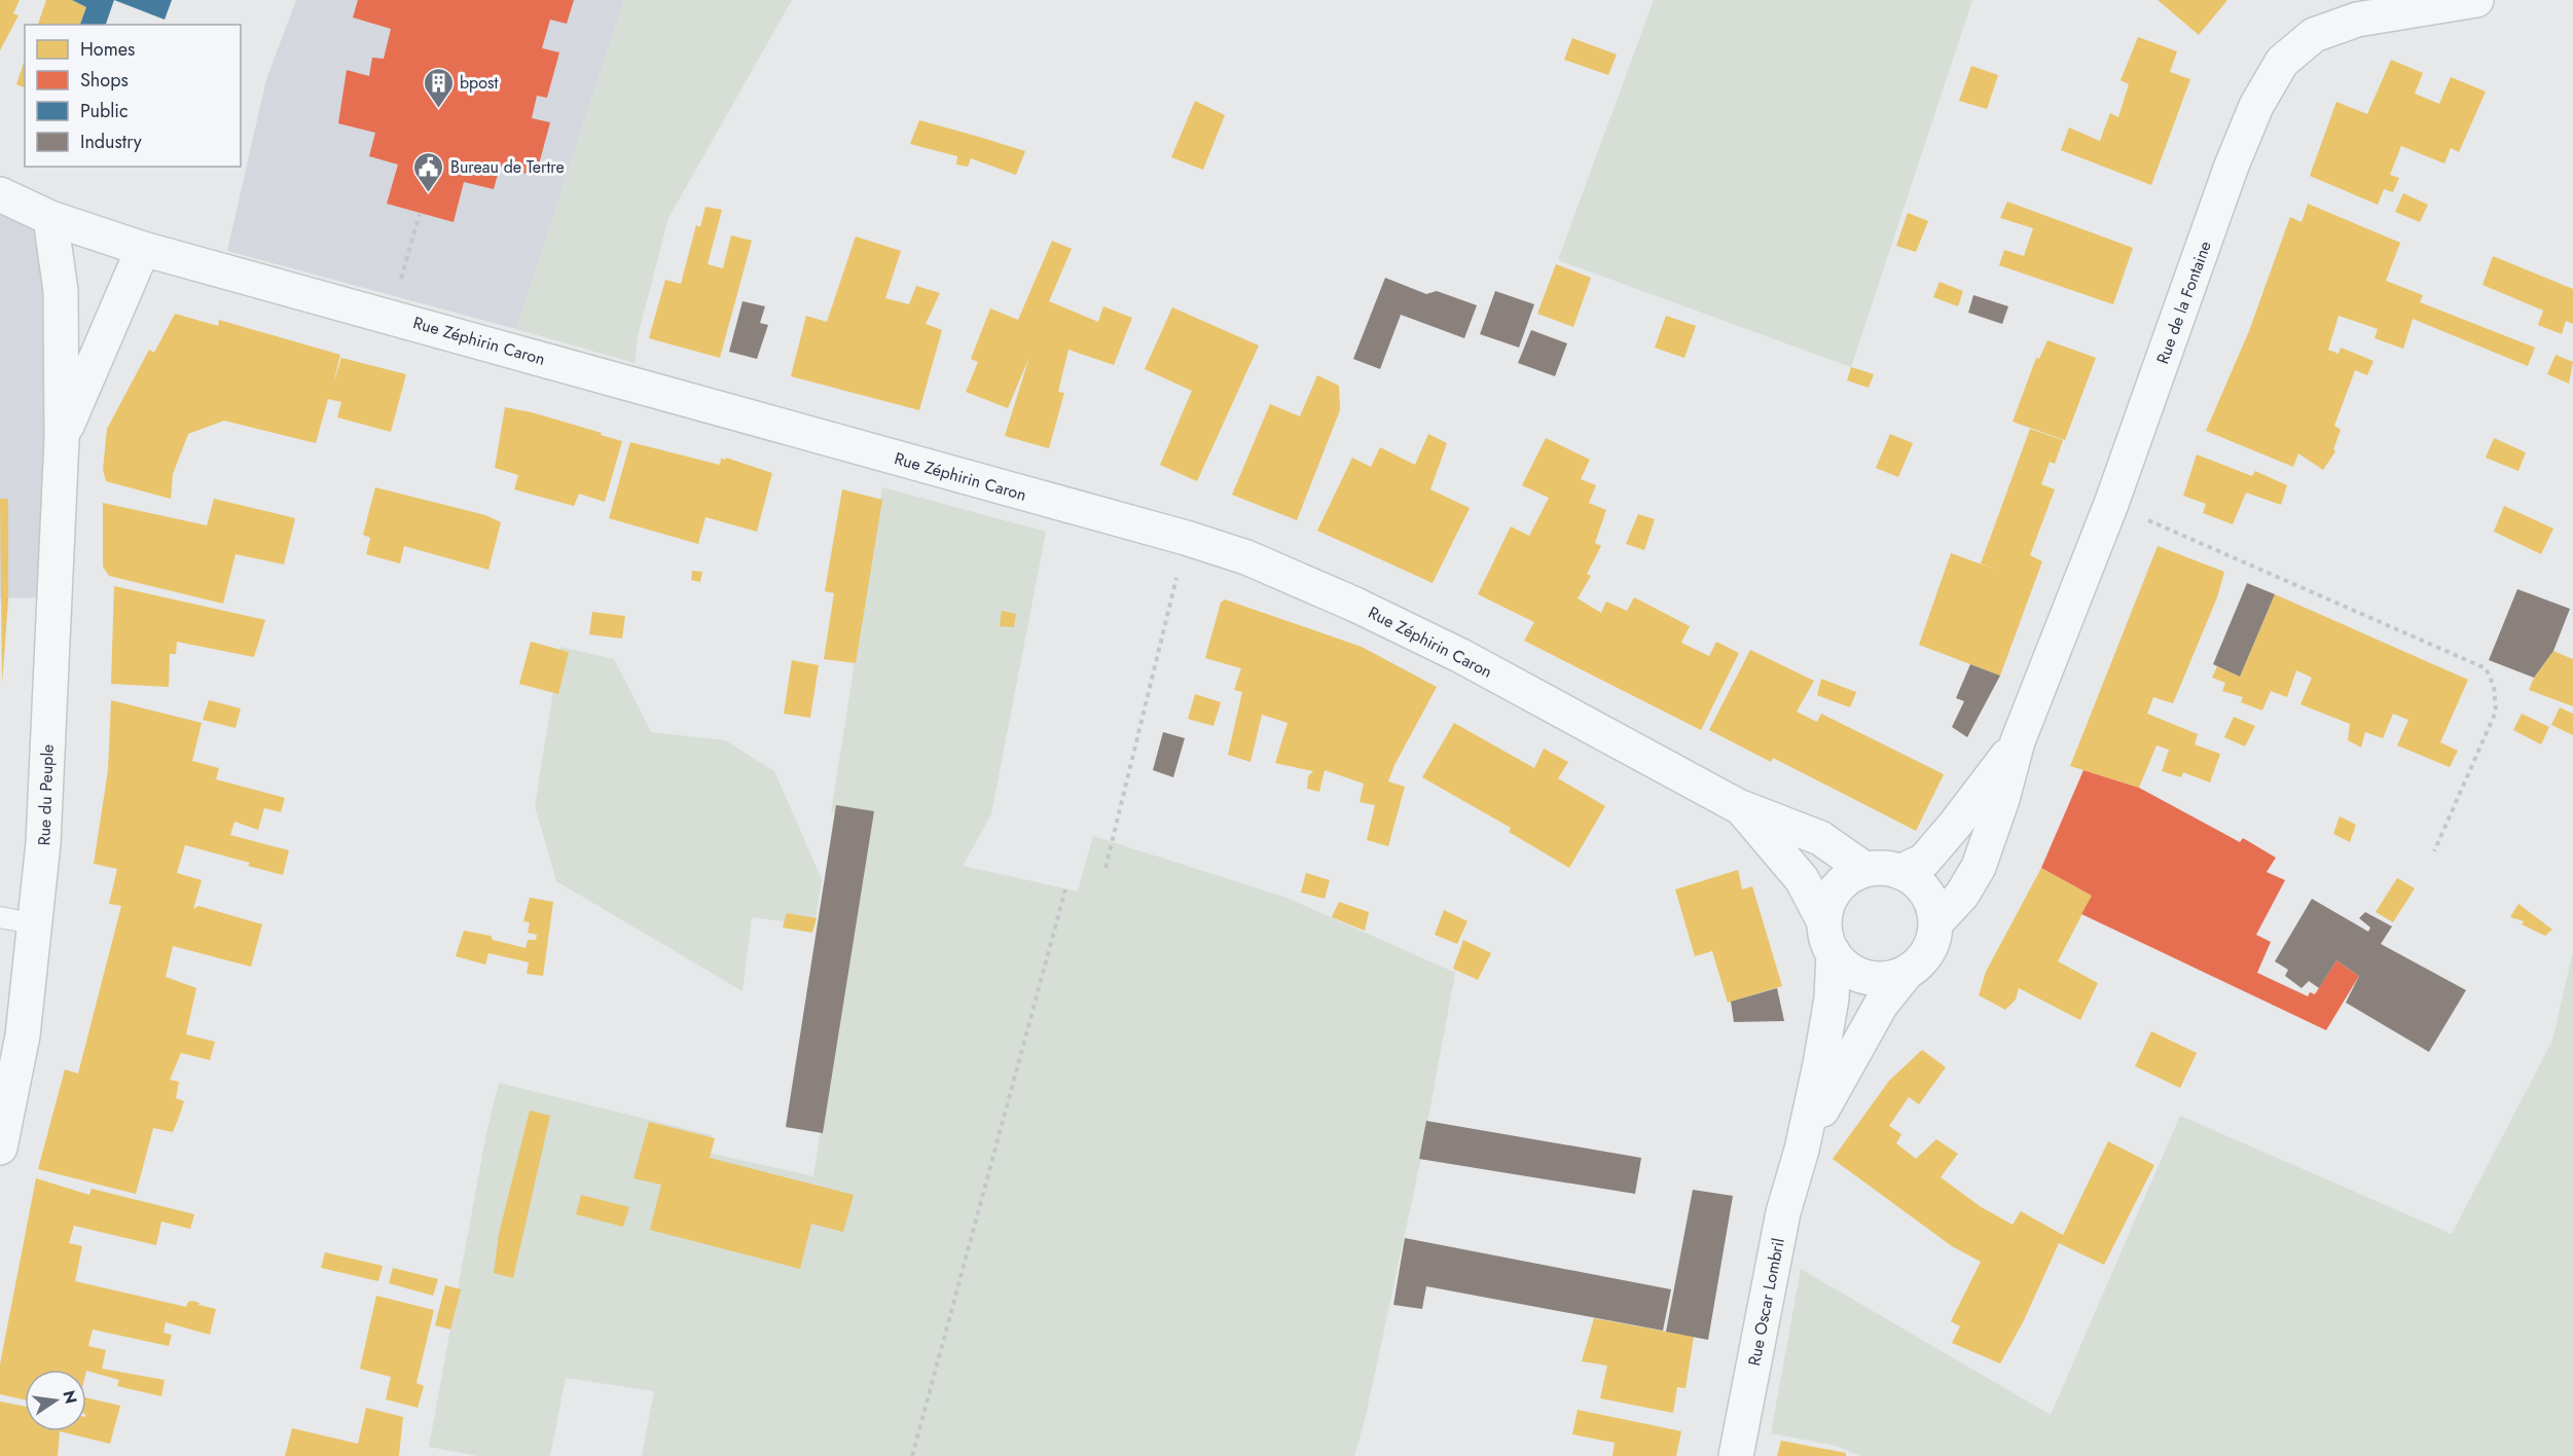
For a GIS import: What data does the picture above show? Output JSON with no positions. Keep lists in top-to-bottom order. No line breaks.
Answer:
{"streets":{"street":["Rue de la Fontaine","Rue Zéphirin Caron","Rue du Peuple","Rue Oscar Lombril"]},"crossings":[["Rue de la Fontaine","Rue Zéphirin Caron"],["Rue de la Fontaine","Rue Oscar Lombril"],["Rue Zéphirin Caron","Rue du Peuple"],["Rue Zéphirin Caron","Rue Oscar Lombril"]],"places":{"building":["bpost"],"public building":["Bureau de Tertre"]},"legend":["Homes","Shops","Public","Industry"],"north":"right"}
